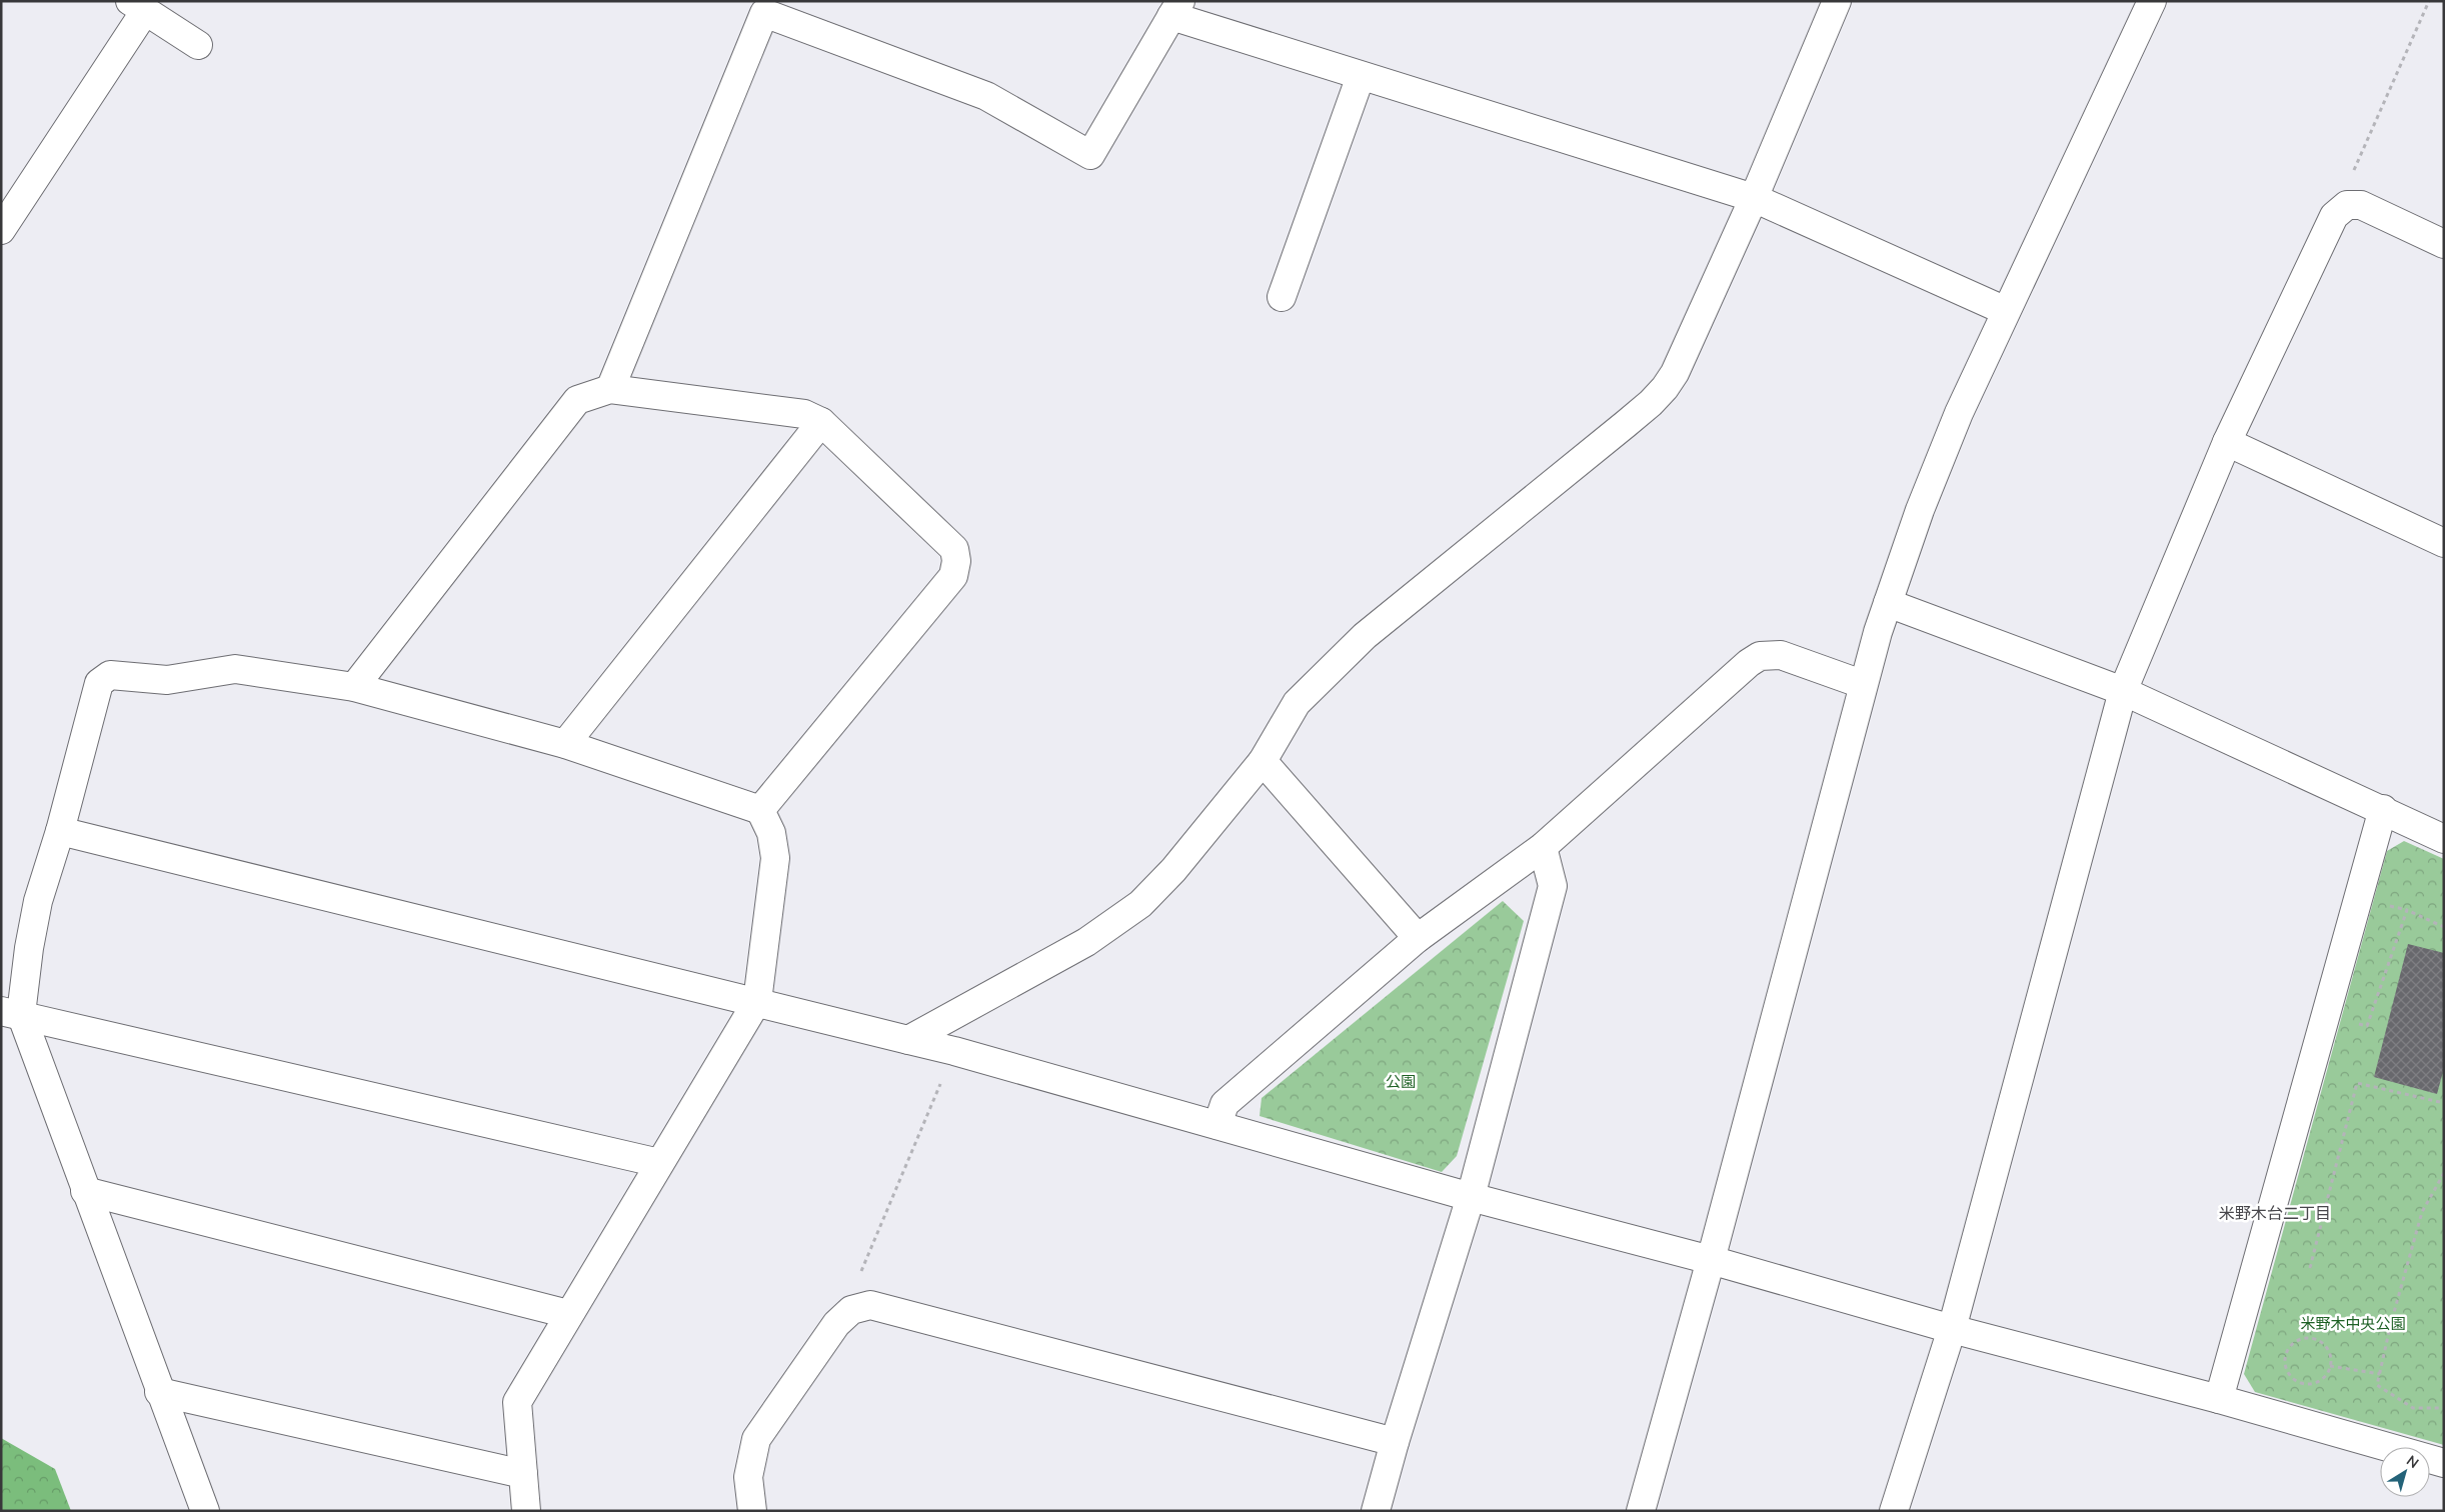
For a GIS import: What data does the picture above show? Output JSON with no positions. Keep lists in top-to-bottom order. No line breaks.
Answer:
{"districts":["米野木台二丁目"],"parks":["公園","米野木中央公園"],"north":"top right"}
